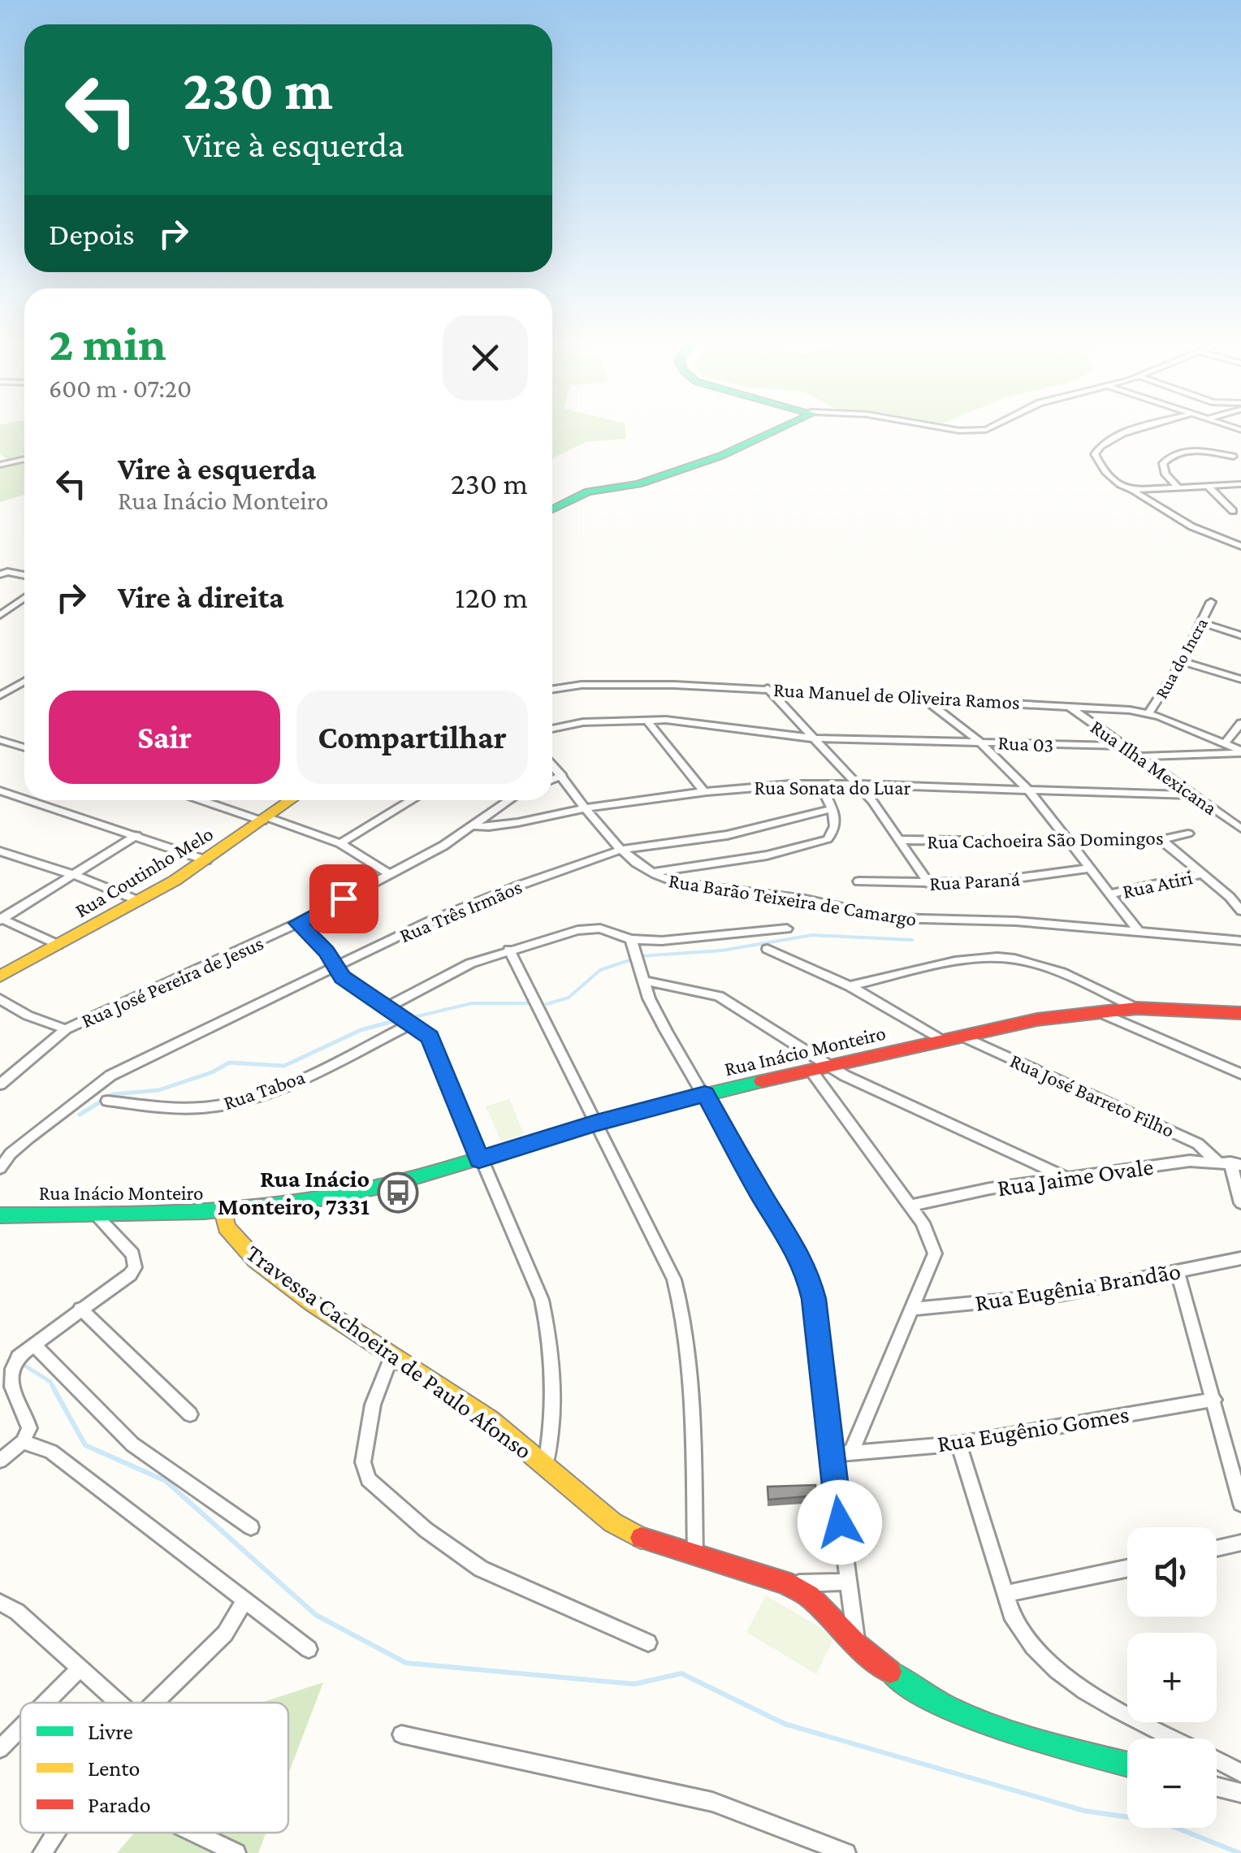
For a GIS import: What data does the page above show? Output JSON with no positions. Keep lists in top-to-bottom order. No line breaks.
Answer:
{"streets":{"street":["Rua do Incra","Rua Manuel de Oliveira Ramos","Rua 03","Rua Ilha Mexicana","Rua Sonata do Luar","Rua Cachoeira São Domingos","Rua Coutinho Melo","Rua Paraná","Rua Atiri","Rua Barão Teixeira de Camargo","Rua Três Irmãos","Rua José Pereira de Jesus","Rua Inácio Monteiro","Rua Taboa","Rua José Barreto Filho","Rua Jaime Ovale","Rua Eugênia Brandão","Travessa Cachoeira de Paulo Afonso","Rua Eugênio Gomes"]},"crossings":[["Rua do Incra","Rua Manuel de Oliveira Ramos"],["Rua Manuel de Oliveira Ramos","Rua Ilha Mexicana"],["Rua 03","Rua Ilha Mexicana"],["Rua Ilha Mexicana","Rua Sonata do Luar"],["Rua Sonata do Luar","Rua Barão Teixeira de Camargo"],["Rua Sonata do Luar","Rua José Pereira de Jesus"],["Rua Barão Teixeira de Camargo","Rua Três Irmãos"],["Rua Inácio Monteiro","Rua José Barreto Filho"],["Rua Inácio Monteiro","Travessa Cachoeira de Paulo Afonso"],["Rua José Barreto Filho","Rua Jaime Ovale"]],"places":{"bus stop":["Rua Inácio Monteiro, 7331"]},"legend":["Livre","Lento","Parado"],"page":{"turn":["230 m","Vire à esquerda"],"then":"Depois","heading":["2 min","600 m · 07:20"],"list":[{"name":"Vire à esquerda","note":"Rua Inácio Monteiro","value":"230 m"},{"name":"Vire à direita","value":"120 m"}],"buttons":["Sair","Compartilhar"],"map_buttons":["+","−"]}}
